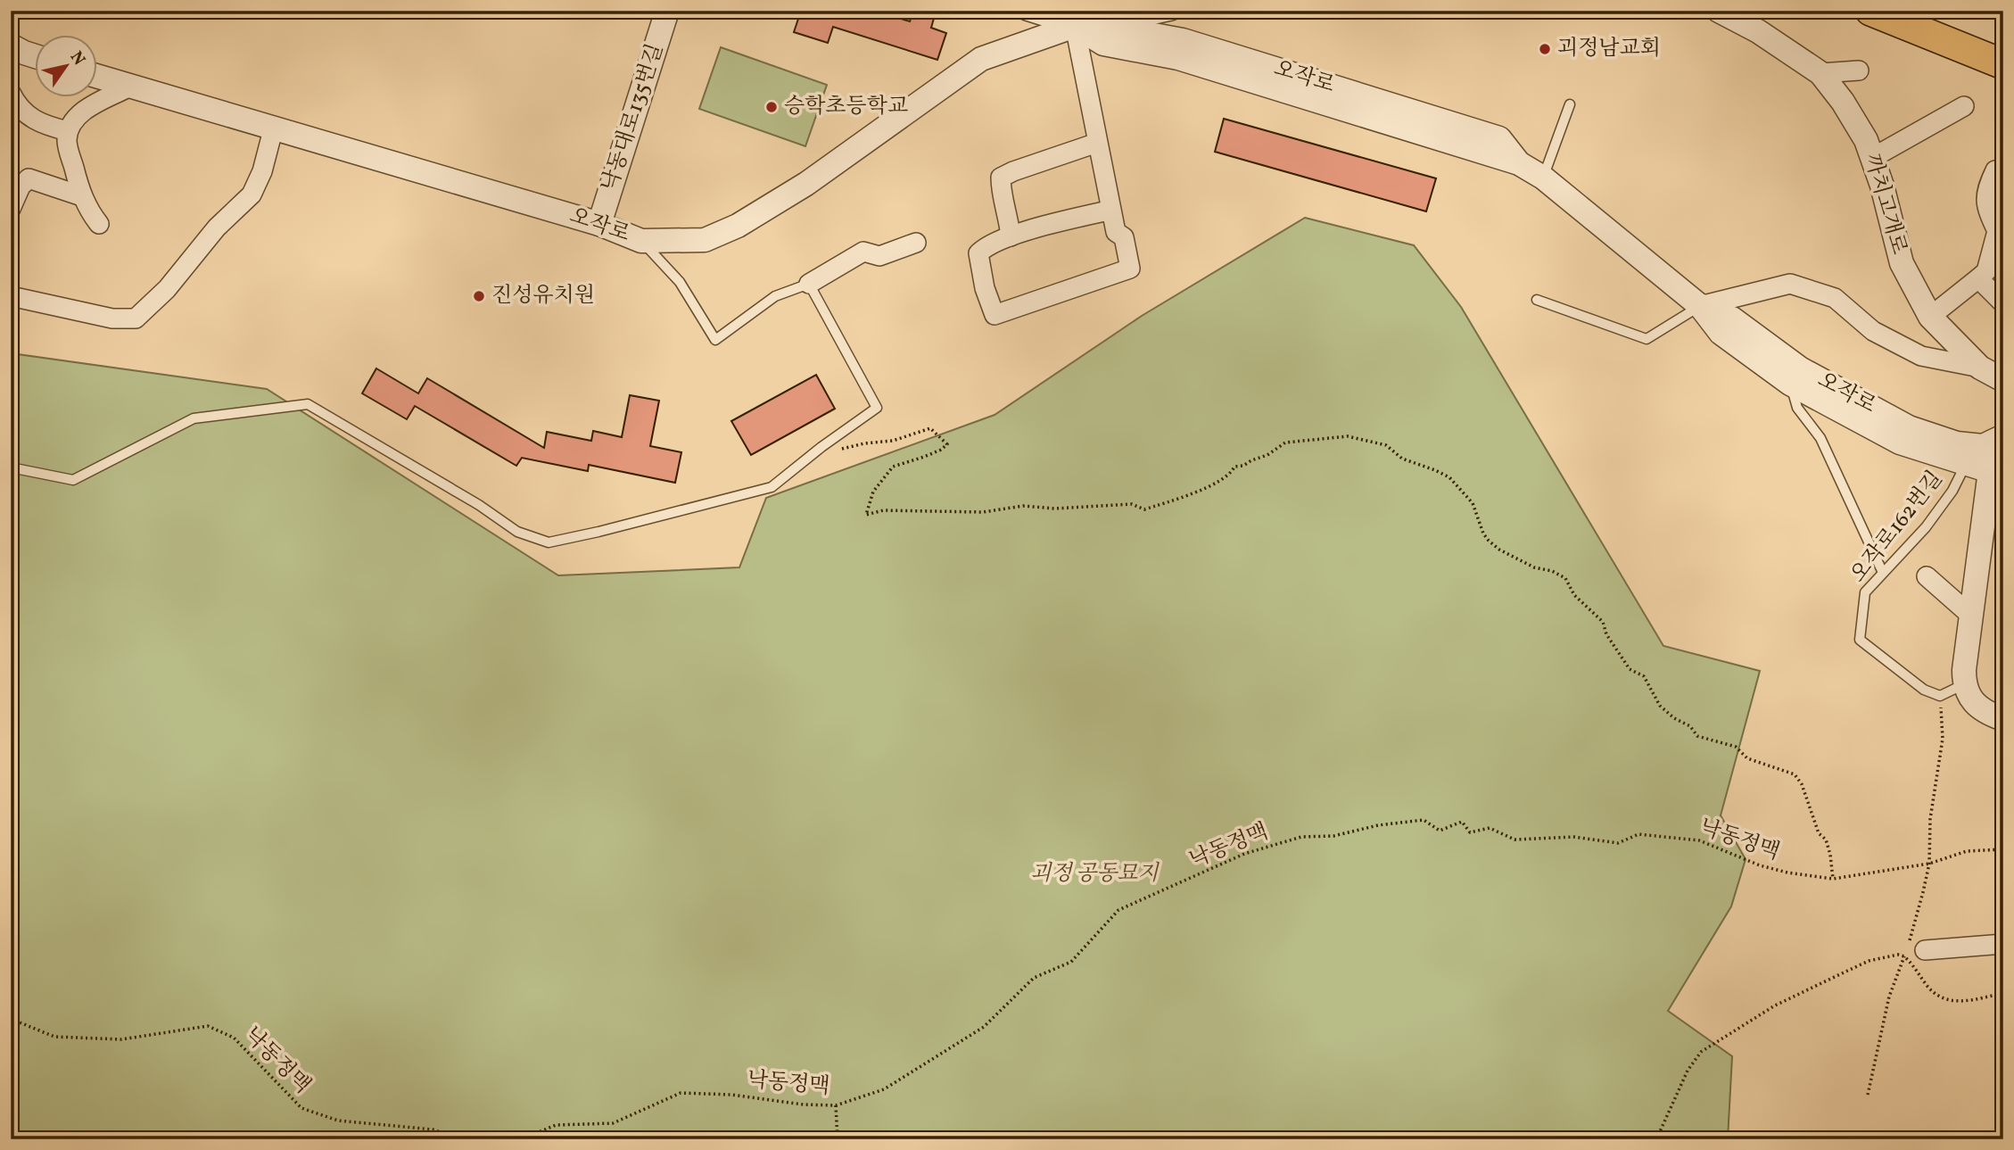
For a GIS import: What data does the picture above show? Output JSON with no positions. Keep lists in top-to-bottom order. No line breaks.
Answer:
{"streets":{"street":["오작로","낙동대로135번길","까치고개로"],"lane":["오작로162번길"],"path":["낙동정맥"]},"crossings":[["오작로","낙동대로135번길"],["오작로","까치고개로"],["오작로","오작로162번길"]],"parks":["괴정 공동묘지"],"places":["괴정남교회","승학초등학교","진성유치원"],"north":"top right"}
